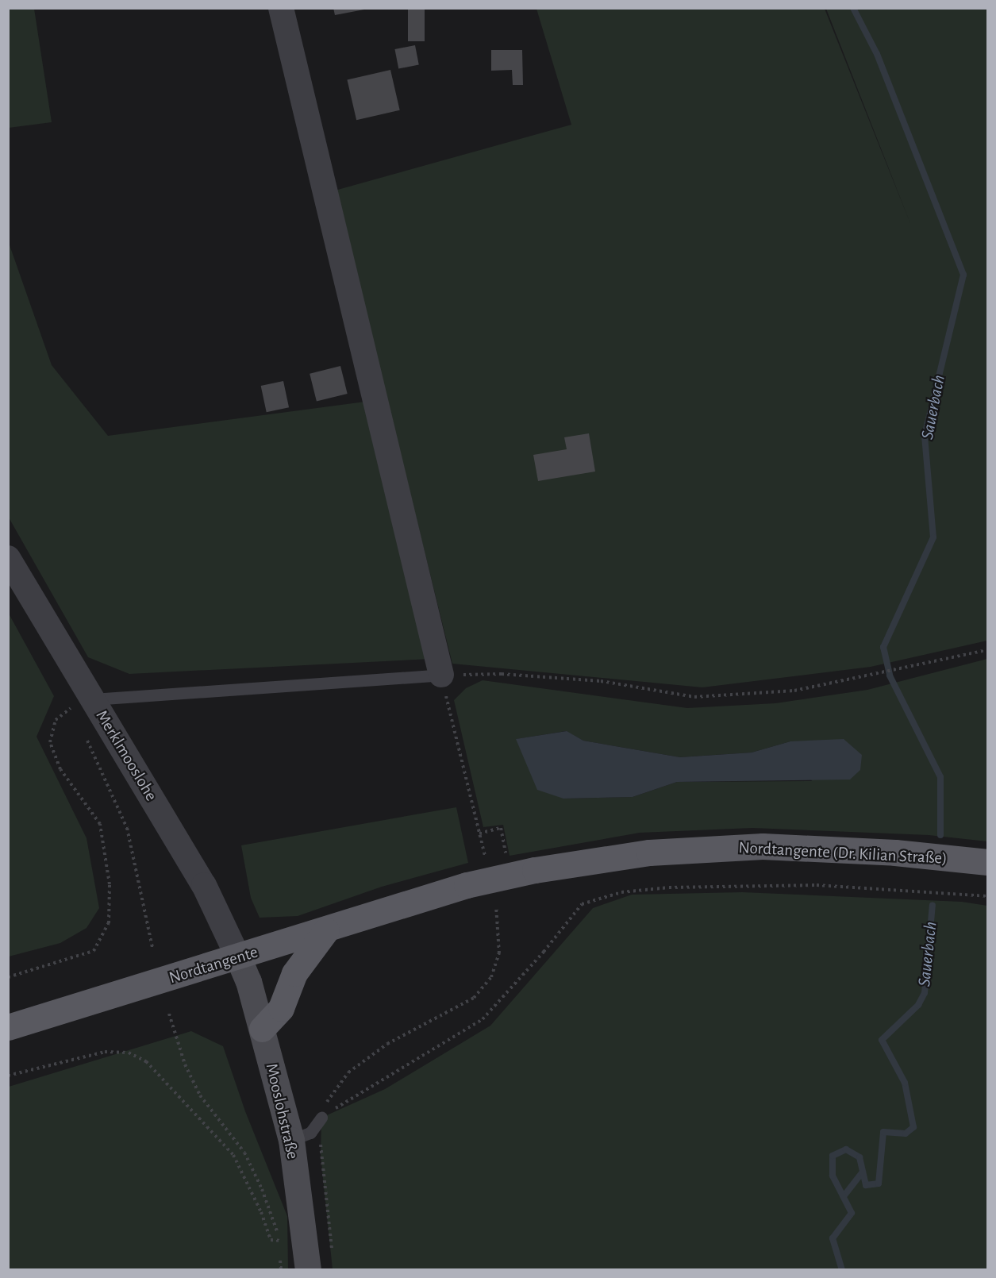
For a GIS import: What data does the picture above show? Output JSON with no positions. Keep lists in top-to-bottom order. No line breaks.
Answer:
{"streets":{"main road":["Nordtangente (Dr. Kilian Straße)","Nordtangente"],"street":["Merklmooslohe","Mooslohstraße"]},"crossings":[["Merklmooslohe","Nordtangente"],["Merklmooslohe","Mooslohstraße"],["Nordtangente (Dr. Kilian Straße)","Nordtangente"],["Nordtangente","Mooslohstraße"]],"water":["Sauerbach"]}
